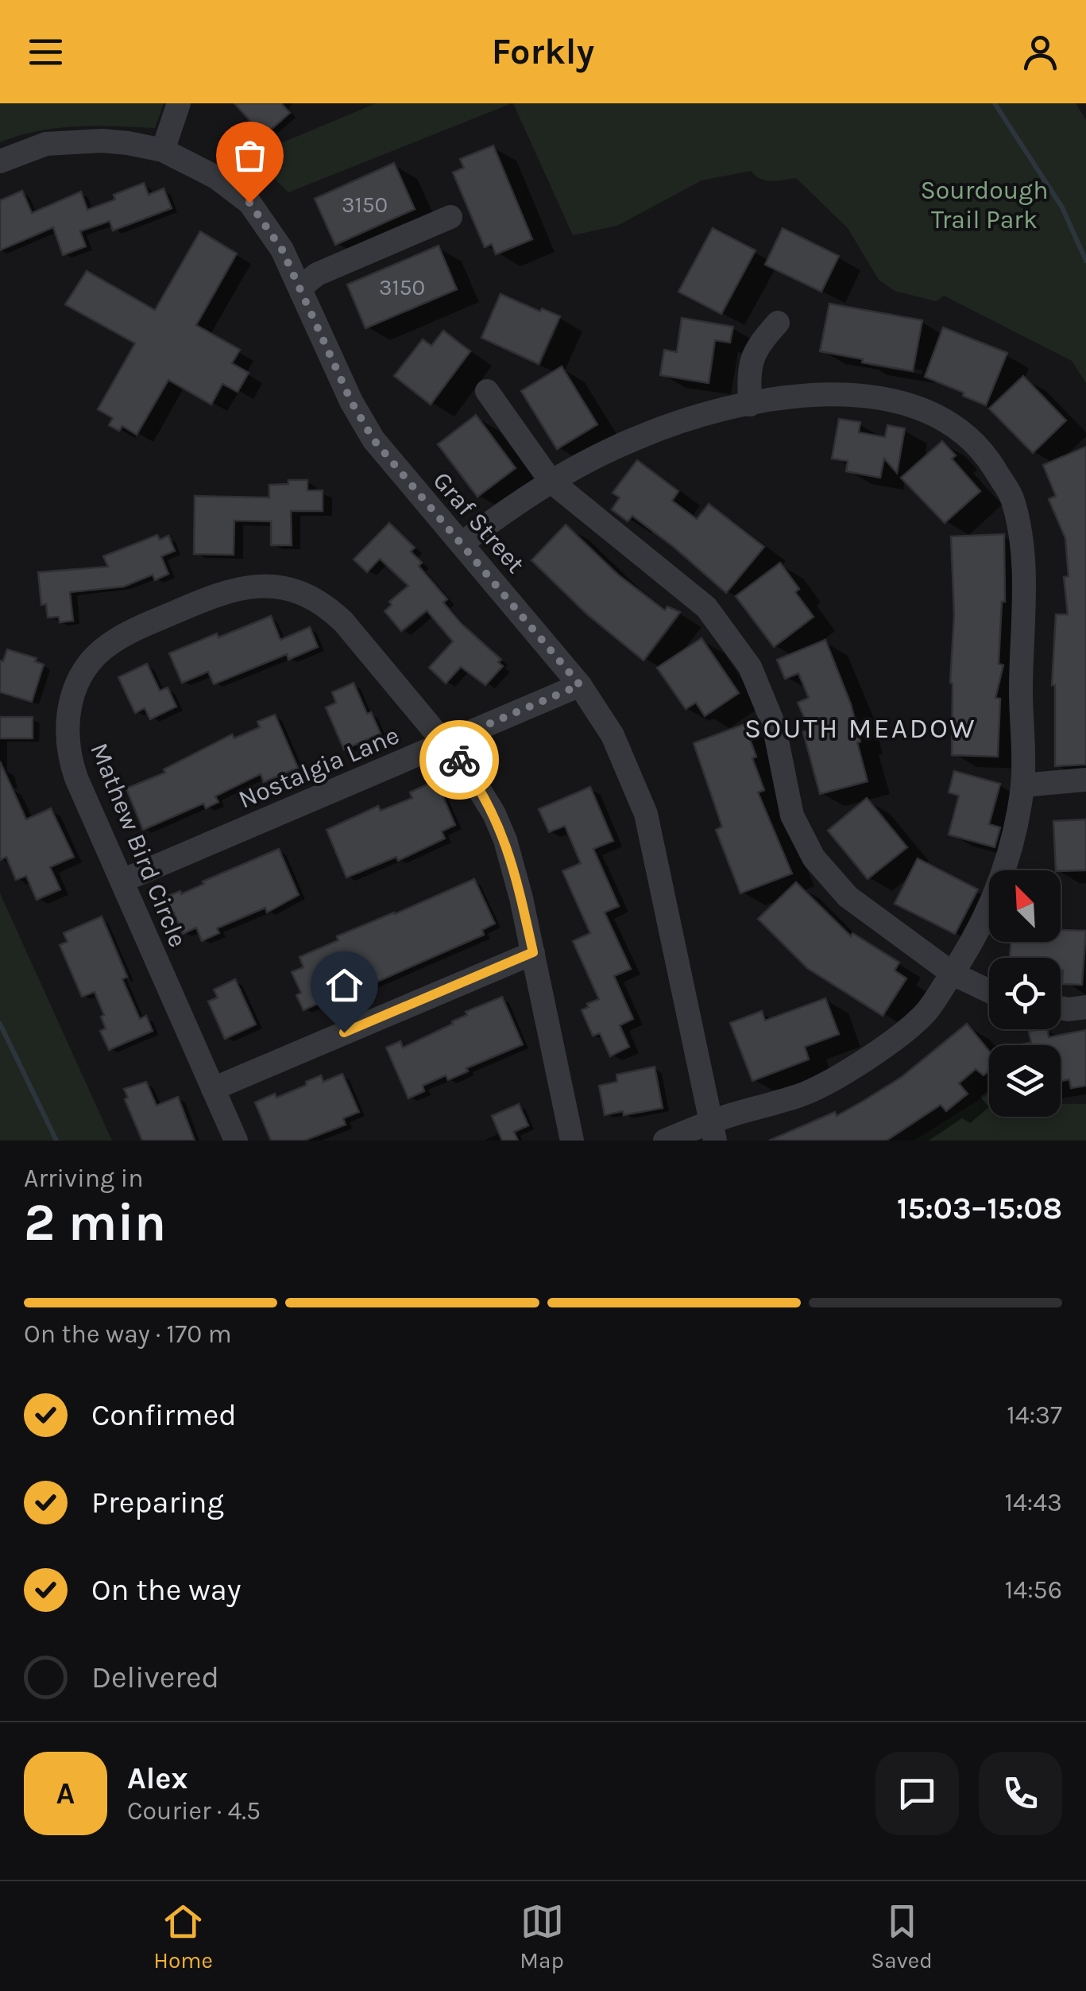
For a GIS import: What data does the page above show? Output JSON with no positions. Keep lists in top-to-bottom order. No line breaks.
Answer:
{"streets":{"street":["Graf Street","Nostalgia Lane","Mathew Bird Circle"]},"crossings":[["Graf Street","Nostalgia Lane"],["Nostalgia Lane","Mathew Bird Circle"]],"districts":["SOUTH MEADOW"],"parks":["Sourdough Trail Park"],"house_numbers":["3150","3150"],"north":"top left","page":{"header":"Forkly","heading":["2 min","Arriving in","15:03–15:08"],"panel":["Alex","Courier · 4.5"],"bar":"On the way · 170 m","list":[["Confirmed","14:37"],["Preparing","14:43"],["On the way","14:56"],"Delivered"],"round":"A","tabs":["Home","Map","Saved"]}}
